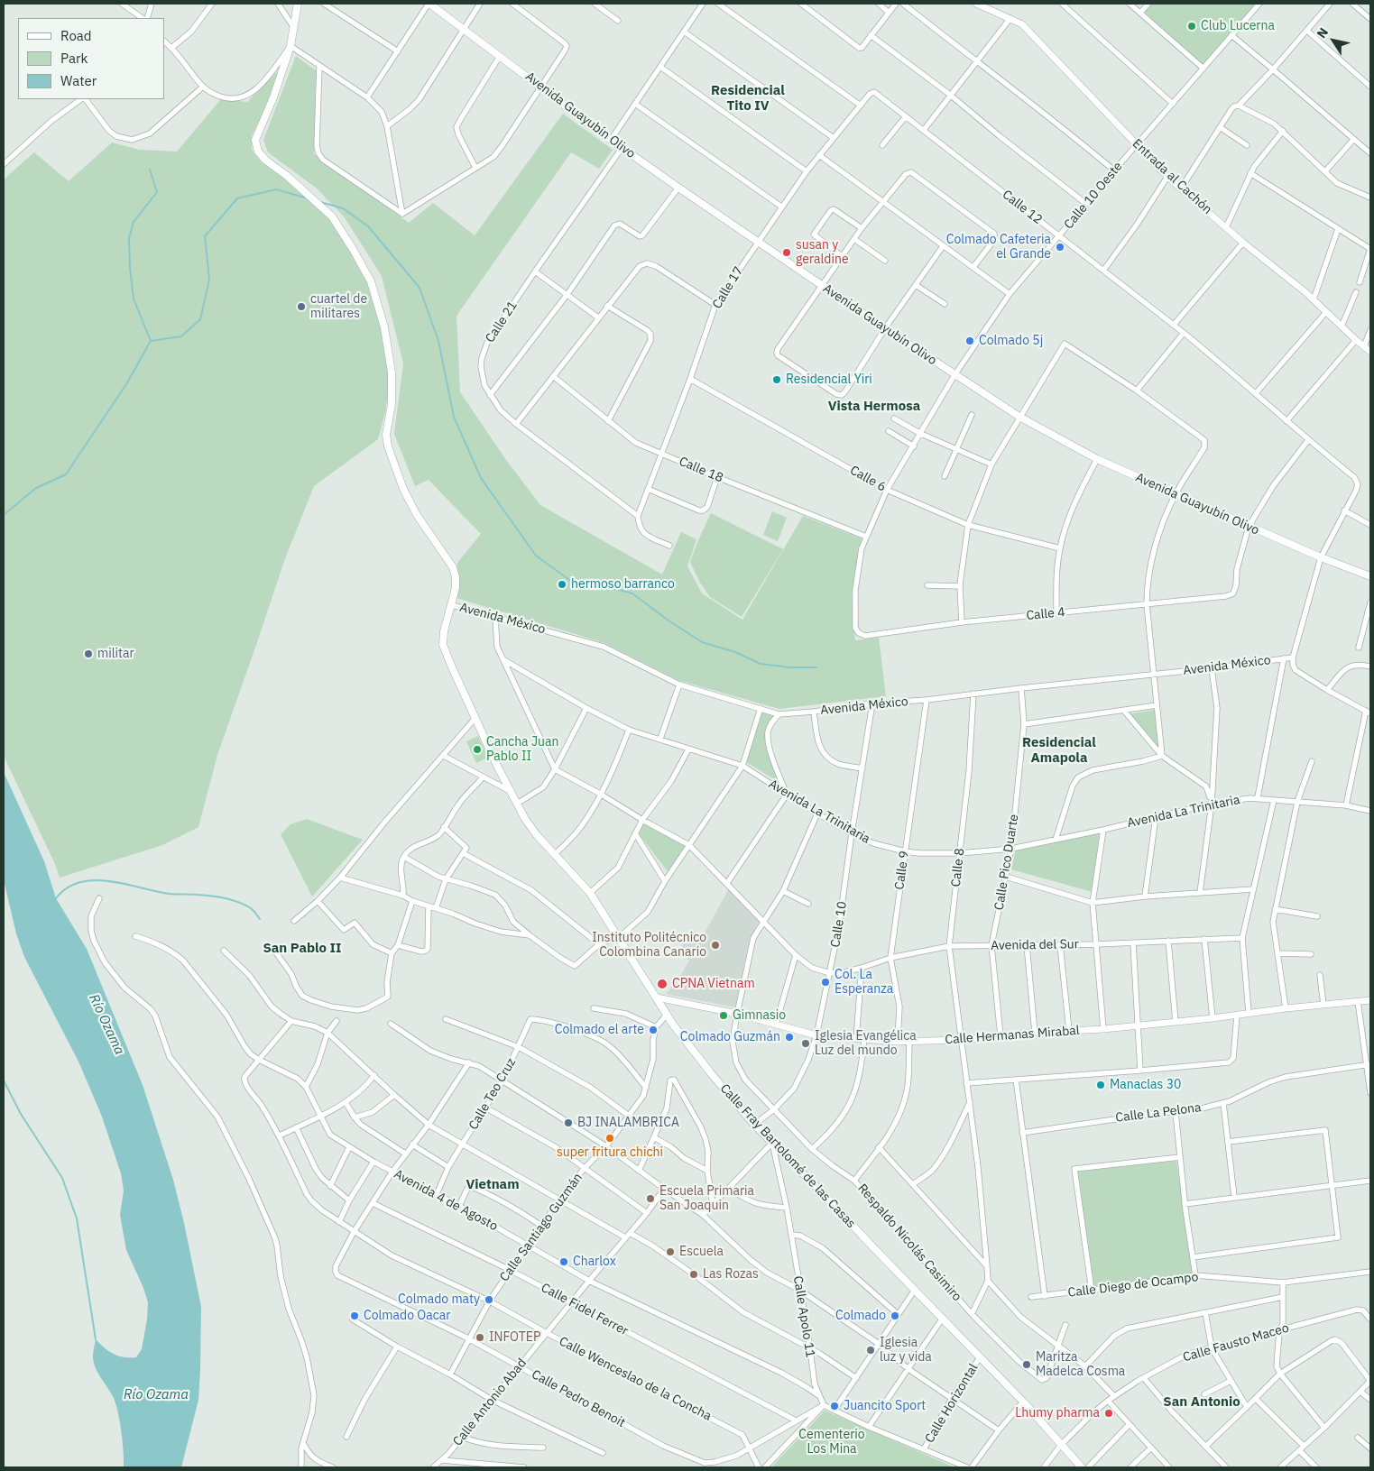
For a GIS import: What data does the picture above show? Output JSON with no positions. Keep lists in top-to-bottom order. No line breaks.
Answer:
{"streets":{"main road":["Avenida Guayubín Olivo","Calle Fray Bartolomé de las Casas"],"street":["Entrada al Cachón","Calle 10 Oeste","Calle 12","Calle 17","Calle 21","Calle 18","Calle 6","Calle 4","Avenida México","Avenida La Trinitaria","Calle Pico Duarte","Calle 8","Calle 9","Calle 10","Avenida del Sur","Calle Hermanas Mirabal","Calle Teo Cruz","Calle La Pelona","Avenida 4 de Agosto","Calle Santiago Guzmán","Respaldo Nicolás Casimiro","Calle Diego de Ocampo","Calle Fidel Ferrer","Calle Apolo 11","Calle Fausto Maceo","Calle Wenceslao de la Concha","Calle Pedro Benoit","Calle Antonio Abad","Calle Horizontal"]},"crossings":[["Avenida Guayubín Olivo","Calle 10 Oeste"],["Avenida Guayubín Olivo","Calle 12"],["Avenida Guayubín Olivo","Calle 17"],["Avenida Guayubín Olivo","Calle 21"],["Avenida Guayubín Olivo","Calle 4"],["Entrada al Cachón","Calle 10 Oeste"],["Calle 10 Oeste","Calle 12"],["Calle 10 Oeste","Calle 18"],["Calle 10 Oeste","Calle 6"],["Calle 10 Oeste","Calle 4"],["Calle 12","Calle 17"],["Calle 12","Avenida México"],["Calle 17","Calle 21"],["Calle 17","Calle 18"],["Calle 17","Calle 6"],["Avenida México","Calle Pico Duarte"],["Avenida México","Calle 8"],["Avenida México","Calle 9"],["Avenida México","Calle 10"],["Avenida México","Calle Fray Bartolomé de las Casas"],["Avenida La Trinitaria","Calle Pico Duarte"],["Avenida La Trinitaria","Calle 8"],["Avenida La Trinitaria","Calle 9"],["Avenida La Trinitaria","Calle 10"],["Calle Pico Duarte","Avenida del Sur"],["Calle Pico Duarte","Calle Hermanas Mirabal"],["Calle 8","Avenida del Sur"],["Calle 8","Calle Hermanas Mirabal"],["Calle 9","Avenida del Sur"],["Calle 9","Calle Hermanas Mirabal"],["Calle 10","Avenida del Sur"],["Calle 10","Calle Hermanas Mirabal"],["Calle 10","Calle Fray Bartolomé de las Casas"],["Calle 10","Respaldo Nicolás Casimiro"],["Calle Hermanas Mirabal","Calle Fray Bartolomé de las Casas"],["Calle Teo Cruz","Avenida 4 de Agosto"],["Calle Teo Cruz","Calle Santiago Guzmán"],["Calle Fray Bartolomé de las Casas","Calle Apolo 11"],["Calle Fray Bartolomé de las Casas","Calle Fausto Maceo"],["Calle Fray Bartolomé de las Casas","Calle Horizontal"],["Avenida 4 de Agosto","Calle Santiago Guzmán"],["Avenida 4 de Agosto","Calle Apolo 11"],["Avenida 4 de Agosto","Calle Wenceslao de la Concha"],["Avenida 4 de Agosto","Calle Antonio Abad"],["Calle Santiago Guzmán","Calle Fidel Ferrer"],["Calle Santiago Guzmán","Calle Wenceslao de la Concha"],["Calle Santiago Guzmán","Calle Pedro Benoit"],["Calle Fidel Ferrer","Calle Pedro Benoit"],["Calle Fidel Ferrer","Calle Antonio Abad"],["Calle Apolo 11","Calle Pedro Benoit"],["Calle Wenceslao de la Concha","Calle Pedro Benoit"],["Calle Wenceslao de la Concha","Calle Antonio Abad"],["Calle Pedro Benoit","Calle Antonio Abad"]],"districts":["Residencial Tito IV","Vista Hermosa","Residencial Amapola","San Pablo II","Vietnam","San Antonio"],"water":["Río Ozama"],"parks":["Cementerio Los Mina"],"places":["Club Lucerna","Colmado Cafeteria el Grande","susan y geraldine","cuartel de militares","Colmado 5j","Residencial Yiri","hermoso barranco","militar","Cancha Juan Pablo II","Instituto Politécnico Colombina Canario","Col. La Esperanza","CPNA Vietnam","Gimnasio","Colmado el arte","Colmado Guzmán","Iglesia Evangélica Luz del mundo","Manaclas 30","BJ INALAMBRICA","super fritura chichi","Escuela Primaria San Joaquin","Escuela","Charlox","Las Rozas","Colmado maty","Colmado Oacar","Colmado","INFOTEP","Iglesia luz y vida","Maritza Madelca Cosma","Juancito Sport","Lhumy pharma"],"legend":["Road","Park","Water"],"north":"top left"}
